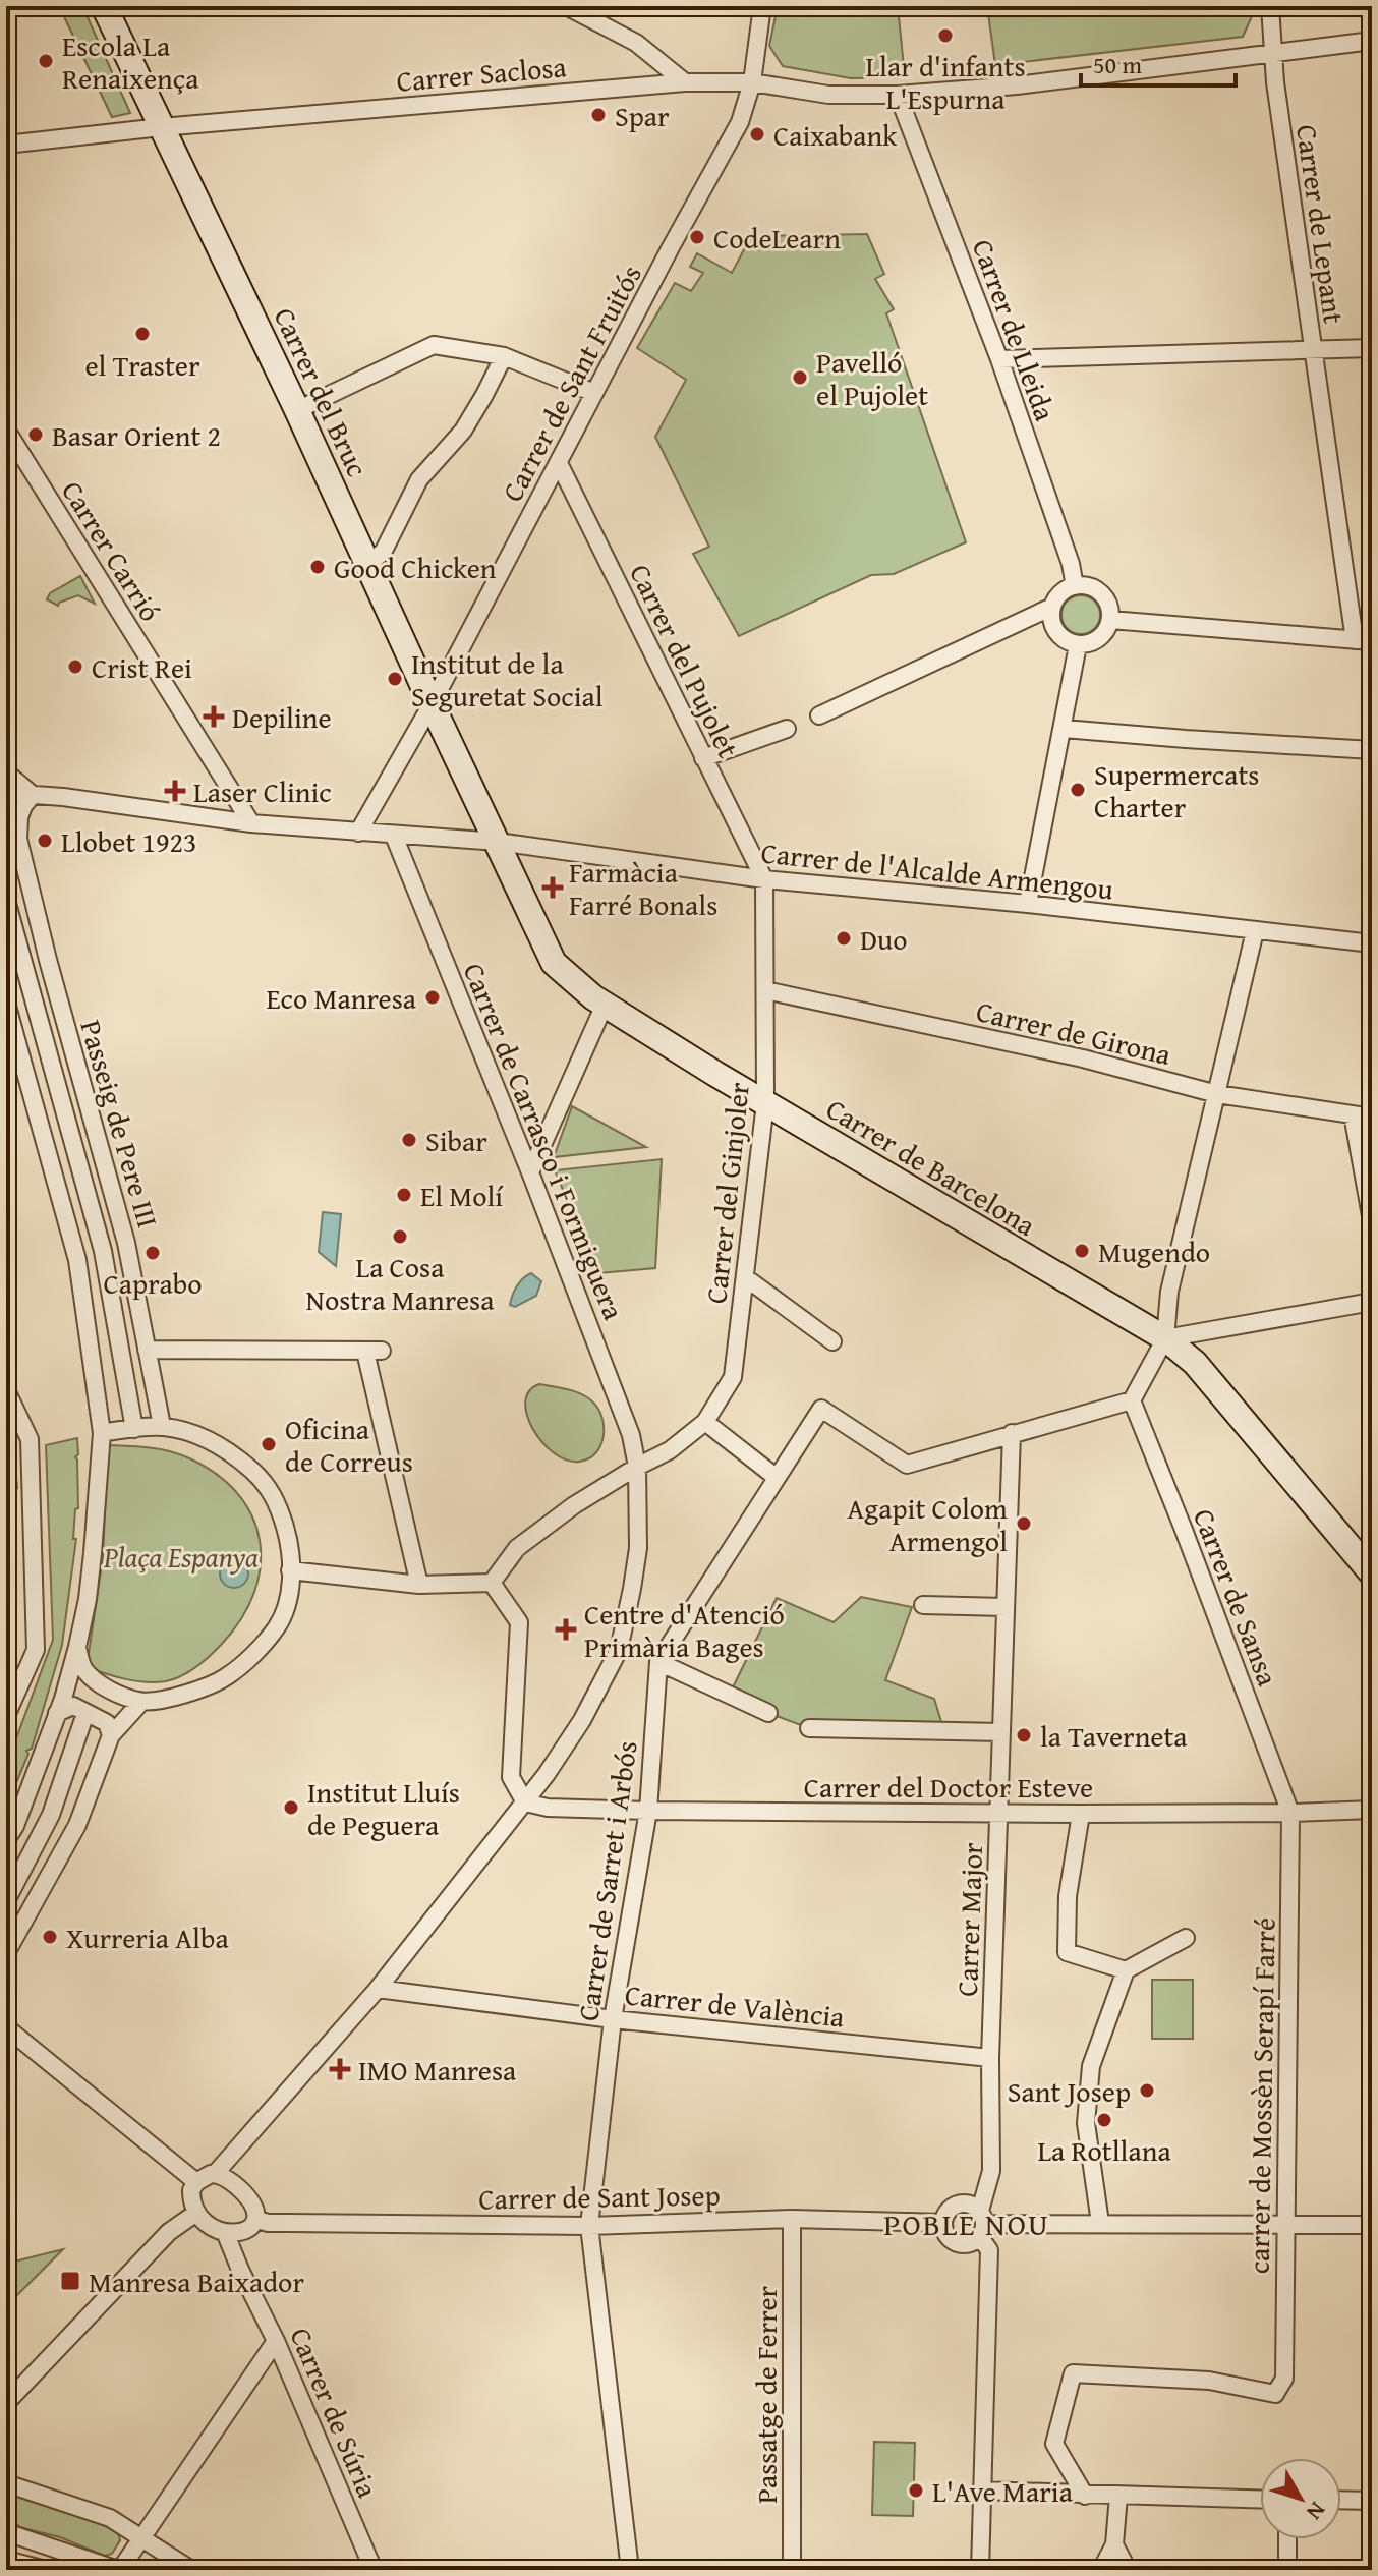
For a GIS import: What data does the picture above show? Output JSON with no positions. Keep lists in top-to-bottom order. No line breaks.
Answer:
{"streets":{"street":["Carrer Saclosa","Carrer de Lepant","Carrer de Lleida","Carrer de Sant Fruitós","Carrer del Bruc","Carrer Carrió","Carrer del Pujolet","Carrer de l'Alcalde Armengou","Carrer de Girona","Passeig de Pere III","Carrer de Carrasco i Formiguera","Carrer de Barcelona","Carrer del Ginjoler","Carrer de Sansa","Carrer del Doctor Esteve","Carrer de Sarret i Arbós","Carrer Major","Carrer de València","carrer de Mossèn Serapí Farré","Carrer de Sant Josep","Passatge de Ferrer","Carrer de Súria"]},"crossings":[["Carrer Saclosa","Carrer de Lepant"],["Carrer Saclosa","Carrer de Lleida"],["Carrer Saclosa","Carrer de Sant Fruitós"],["Carrer Saclosa","Carrer del Bruc"],["Carrer de Sant Fruitós","Carrer del Bruc"],["Carrer de Sant Fruitós","Carrer del Pujolet"],["Carrer de Sant Fruitós","Carrer de l'Alcalde Armengou"],["Carrer del Bruc","Carrer de Barcelona"],["Carrer Carrió","Carrer de l'Alcalde Armengou"],["Carrer del Pujolet","Carrer de l'Alcalde Armengou"],["Carrer del Pujolet","Carrer del Ginjoler"],["Carrer de l'Alcalde Armengou","Passeig de Pere III"],["Carrer de l'Alcalde Armengou","Carrer de Carrasco i Formiguera"],["Carrer de l'Alcalde Armengou","Carrer de Barcelona"],["Carrer de l'Alcalde Armengou","Carrer del Ginjoler"],["Carrer de Girona","Carrer del Ginjoler"],["Carrer de Carrasco i Formiguera","Carrer del Ginjoler"],["Carrer de Carrasco i Formiguera","Carrer del Doctor Esteve"],["Carrer de Carrasco i Formiguera","Carrer de València"],["Carrer de Carrasco i Formiguera","Carrer de Sant Josep"],["Carrer de Carrasco i Formiguera","Carrer de Súria"],["Carrer de Barcelona","Carrer del Ginjoler"],["Carrer de Sansa","Carrer del Doctor Esteve"],["Carrer de Sansa","carrer de Mossèn Serapí Farré"],["Carrer del Doctor Esteve","Carrer de Sarret i Arbós"],["Carrer del Doctor Esteve","Carrer Major"],["Carrer del Doctor Esteve","carrer de Mossèn Serapí Farré"],["Carrer de Sarret i Arbós","Carrer Major"],["Carrer de Sarret i Arbós","Carrer de València"],["Carrer de Sarret i Arbós","Carrer de Sant Josep"],["Carrer Major","Carrer de València"],["Carrer Major","Carrer de Sant Josep"],["Carrer de Sant Josep","Passatge de Ferrer"],["Carrer de Sant Josep","Carrer de Súria"]],"districts":["POBLE NOU"],"parks":["Plaça Espanya"],"places":{"other":["Llar d'infants L'Espurna","Escola La Renaixença","Spar","Caixabank","CodeLearn","el Traster","Pavelló el Pujolet","Basar Orient 2","Good Chicken","Crist Rei","Institut de la Seguretat Social","Supermercats Charter","Llobet 1923","Duo","Eco Manresa","Sibar","El Molí","La Cosa Nostra Manresa","Mugendo","Caprabo","Oficina de Correus","Agapit Colom Armengol","la Taverneta","Institut Lluís de Peguera","Xurreria Alba","Sant Josep","La Rotllana","L'Ave Maria"],"health":["Depiline","Laser Clinic","Farmàcia Farré Bonals","Centre d'Atenció Primària Bages","IMO Manresa"],"transit":["Manresa Baixador"]},"scale_bar":"50 m","north":"bottom right"}
